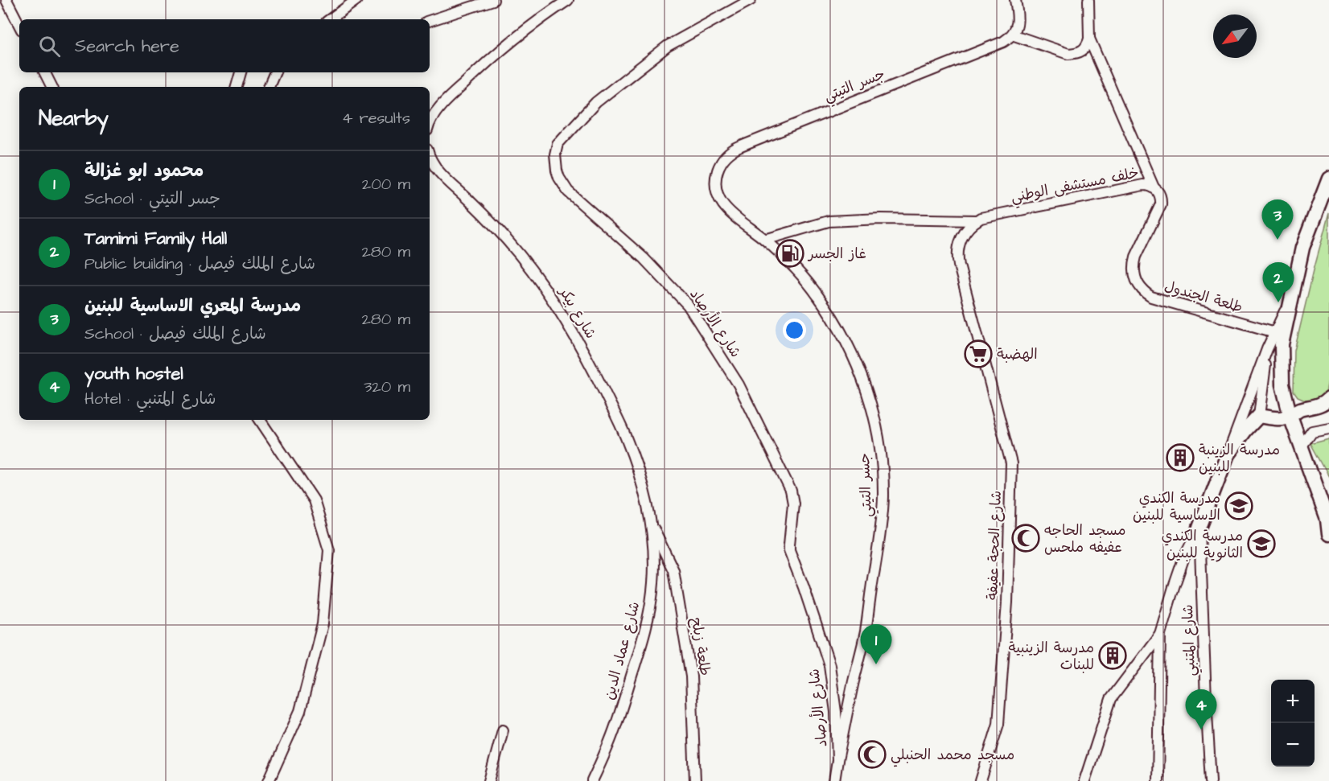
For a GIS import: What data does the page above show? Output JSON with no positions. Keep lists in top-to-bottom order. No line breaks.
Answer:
{"streets":{"street":["جسر التيتي","خلف مستشفى الوطني","طلعة الجندول","شارع بيكر","شارع الأرصاد","شارع الحجة عفيفة","شارع المتنبي","طلعة زبلح","شارع عماد الدين"]},"crossings":[["جسر التيتي","خلف مستشفى الوطني"],["جسر التيتي","شارع الأرصاد"],["خلف مستشفى الوطني","طلعة الجندول"],["خلف مستشفى الوطني","شارع الحجة عفيفة"],["شارع بيكر","طلعة زبلح"],["شارع بيكر","شارع عماد الدين"],["طلعة زبلح","شارع عماد الدين"]],"places":{"fuel station":["غاز الجسر"],"supermarket":["الهضبة"],"building":["مدرسة الزينبة للبنين","مدرسة الزينبية للبنات"],"school or university":["مدرسة الكندي الاساسية للبنين","مدرسة الكندي الثانوية للبنين"],"mosque":["مسجد الحاجه عفيفه ملحس","مسجد محمد الحنبلي"]},"north":"bottom left","page":{"search":"Search here","heading":["Nearby","4 results"],"list":[{"mark":"1","name":"محمود ابو غزالة","note":"School · جسر التيتي","value":"200 m"},{"mark":"2","name":"Tamimi Family Hall","note":"Public building · شارع الملك فيصل","value":"280 m"},{"mark":"3","name":"مدرسة المعري الاساسية للبنين","note":"School · شارع الملك فيصل","value":"280 m"},{"mark":"4","name":"youth hostel","note":"Hotel · شارع المتنبي","value":"320 m"}],"pins":["3","2","1","4"],"map_buttons":["+","−"]}}
